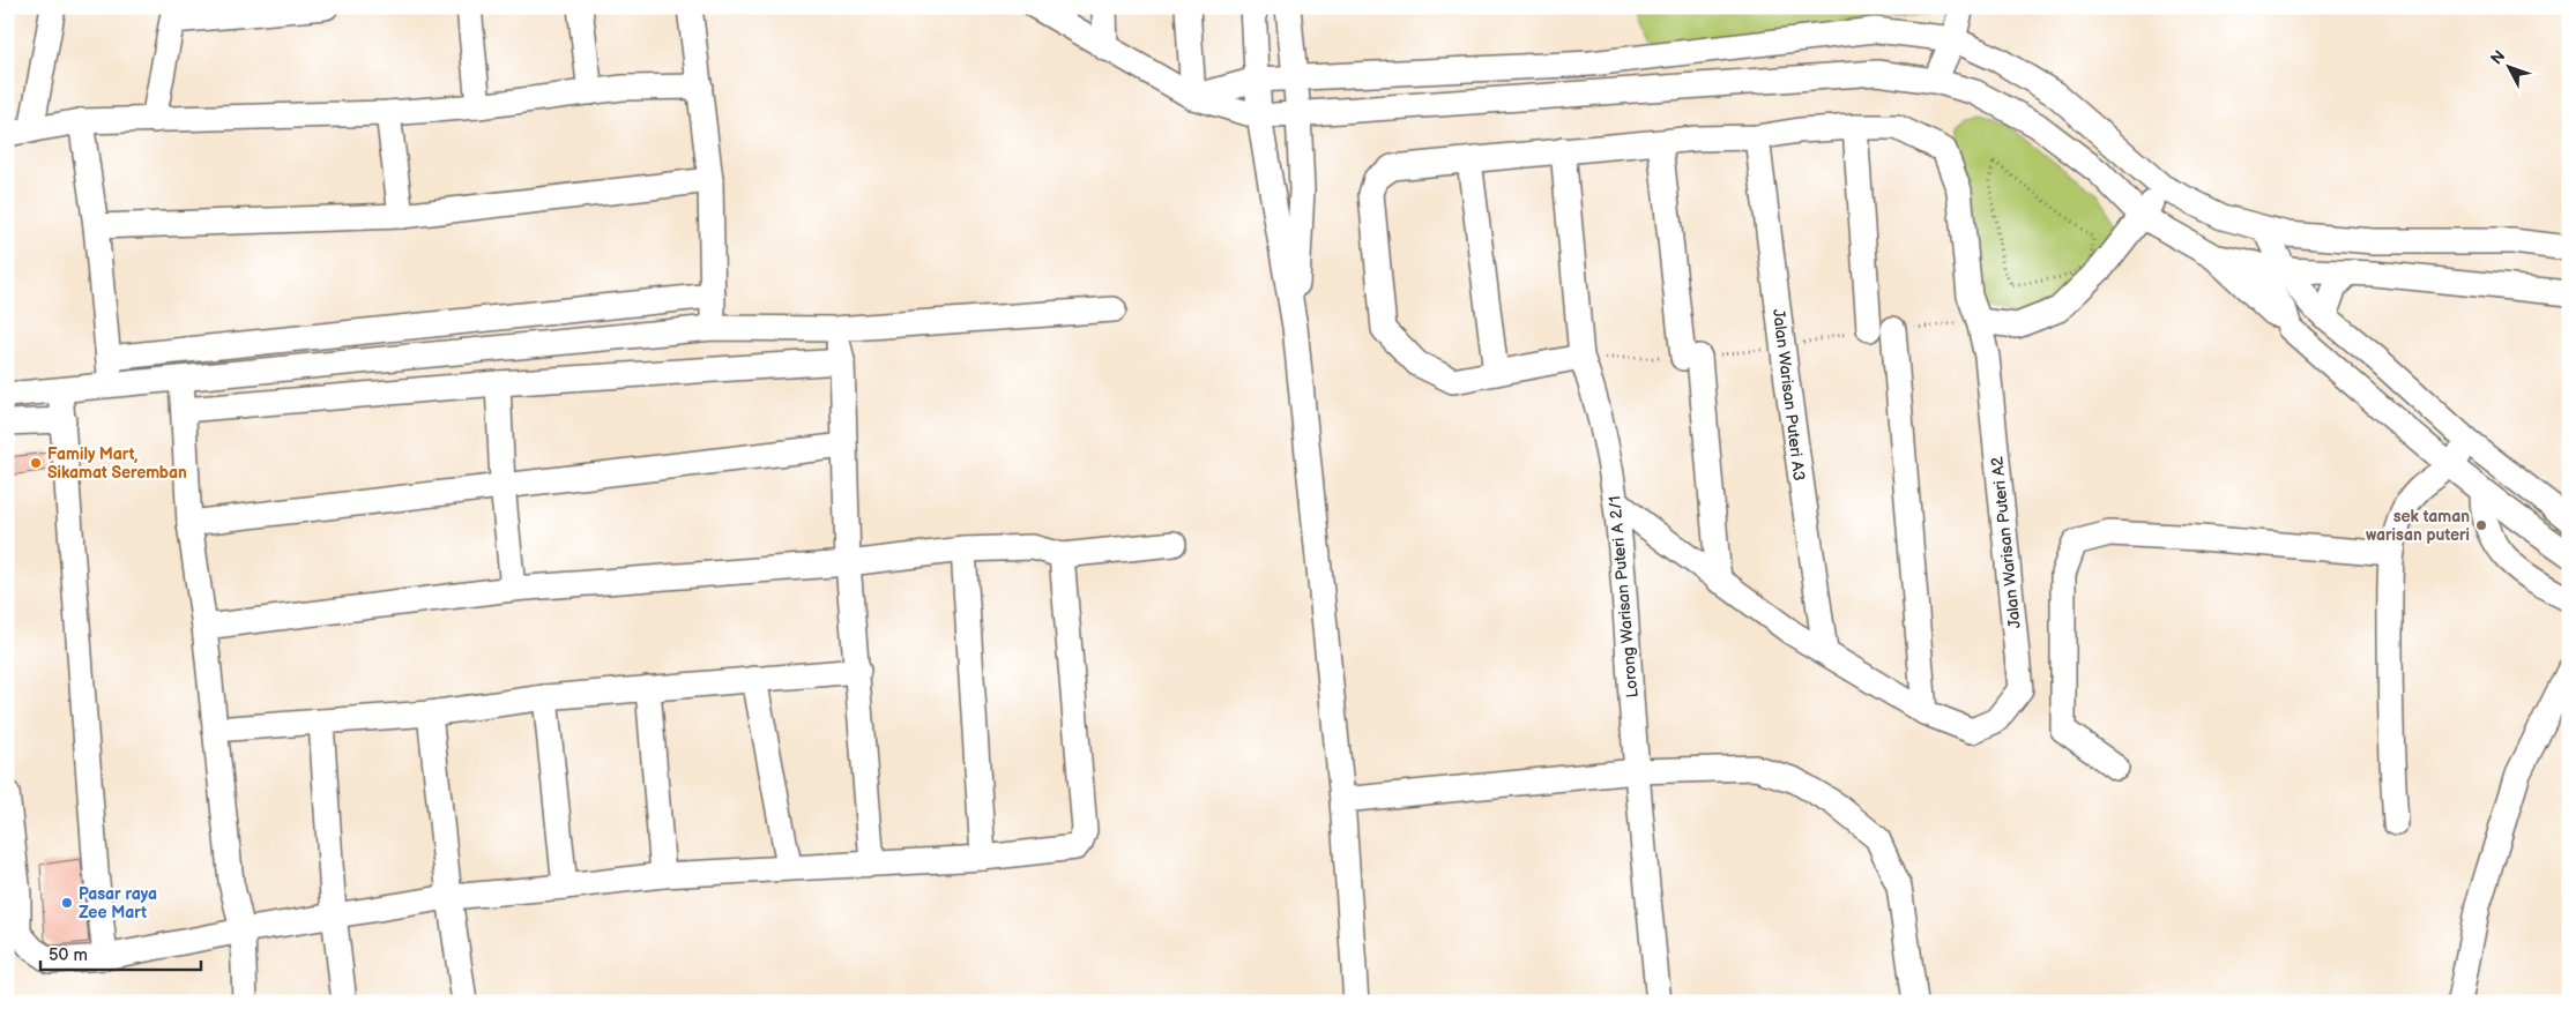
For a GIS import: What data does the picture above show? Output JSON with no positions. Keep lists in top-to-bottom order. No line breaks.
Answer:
{"streets":{"street":["Jalan Warisan Puteri A3","Jalan Warisan Puteri A2","Lorong Warisan Puteri A 2/1"]},"crossings":[["Jalan Warisan Puteri A3","Jalan Warisan Puteri A2"],["Jalan Warisan Puteri A2","Lorong Warisan Puteri A 2/1"]],"places":["Family Mart, Sikamat Seremban","sek taman warisan puteri","Pasar raya Zee Mart"],"scale_bar":"50 m","north":"top left"}
